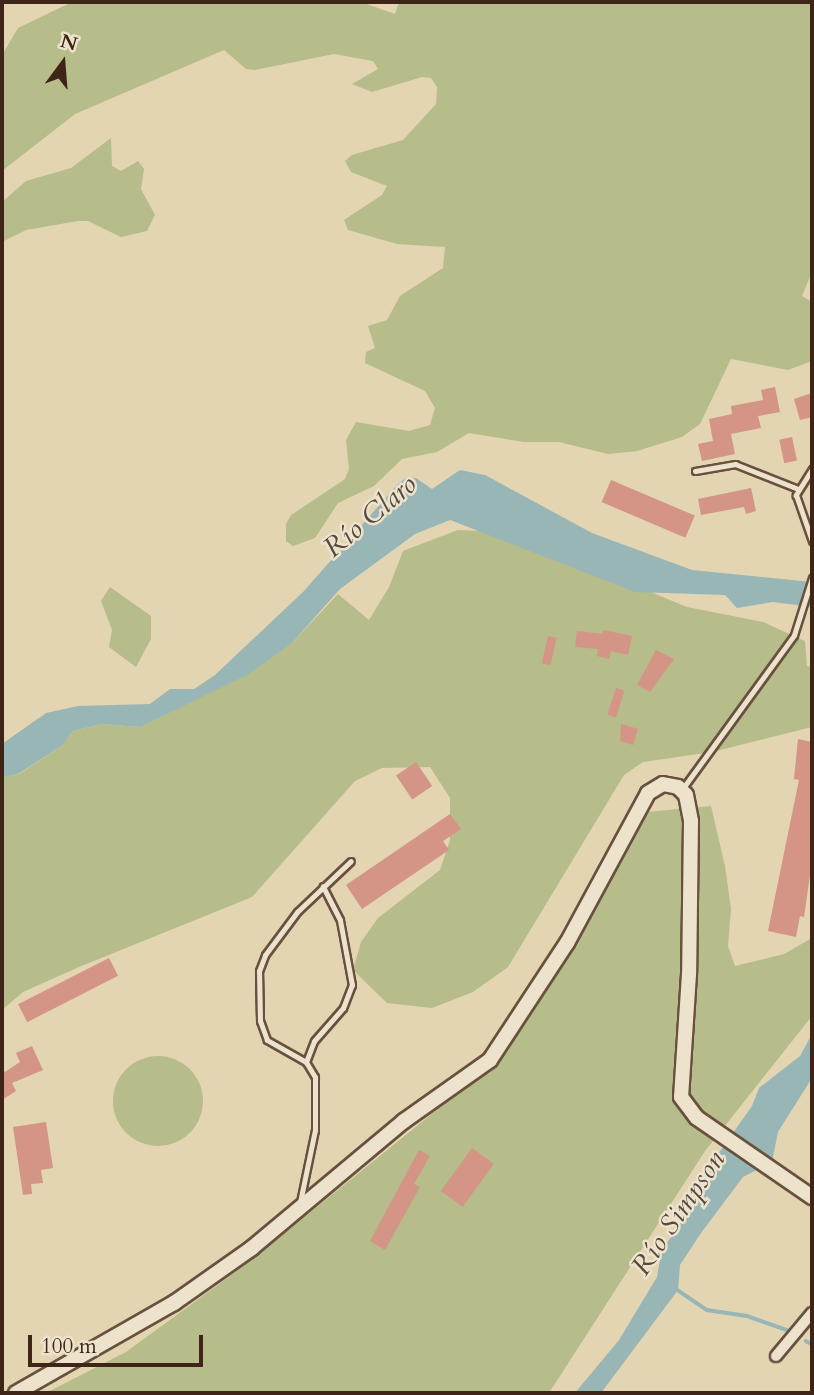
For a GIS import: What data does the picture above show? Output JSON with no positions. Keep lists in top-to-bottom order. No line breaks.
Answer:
{"water":["Río Claro","Río Simpson"],"scale_bar":"100 m","north":"top"}
